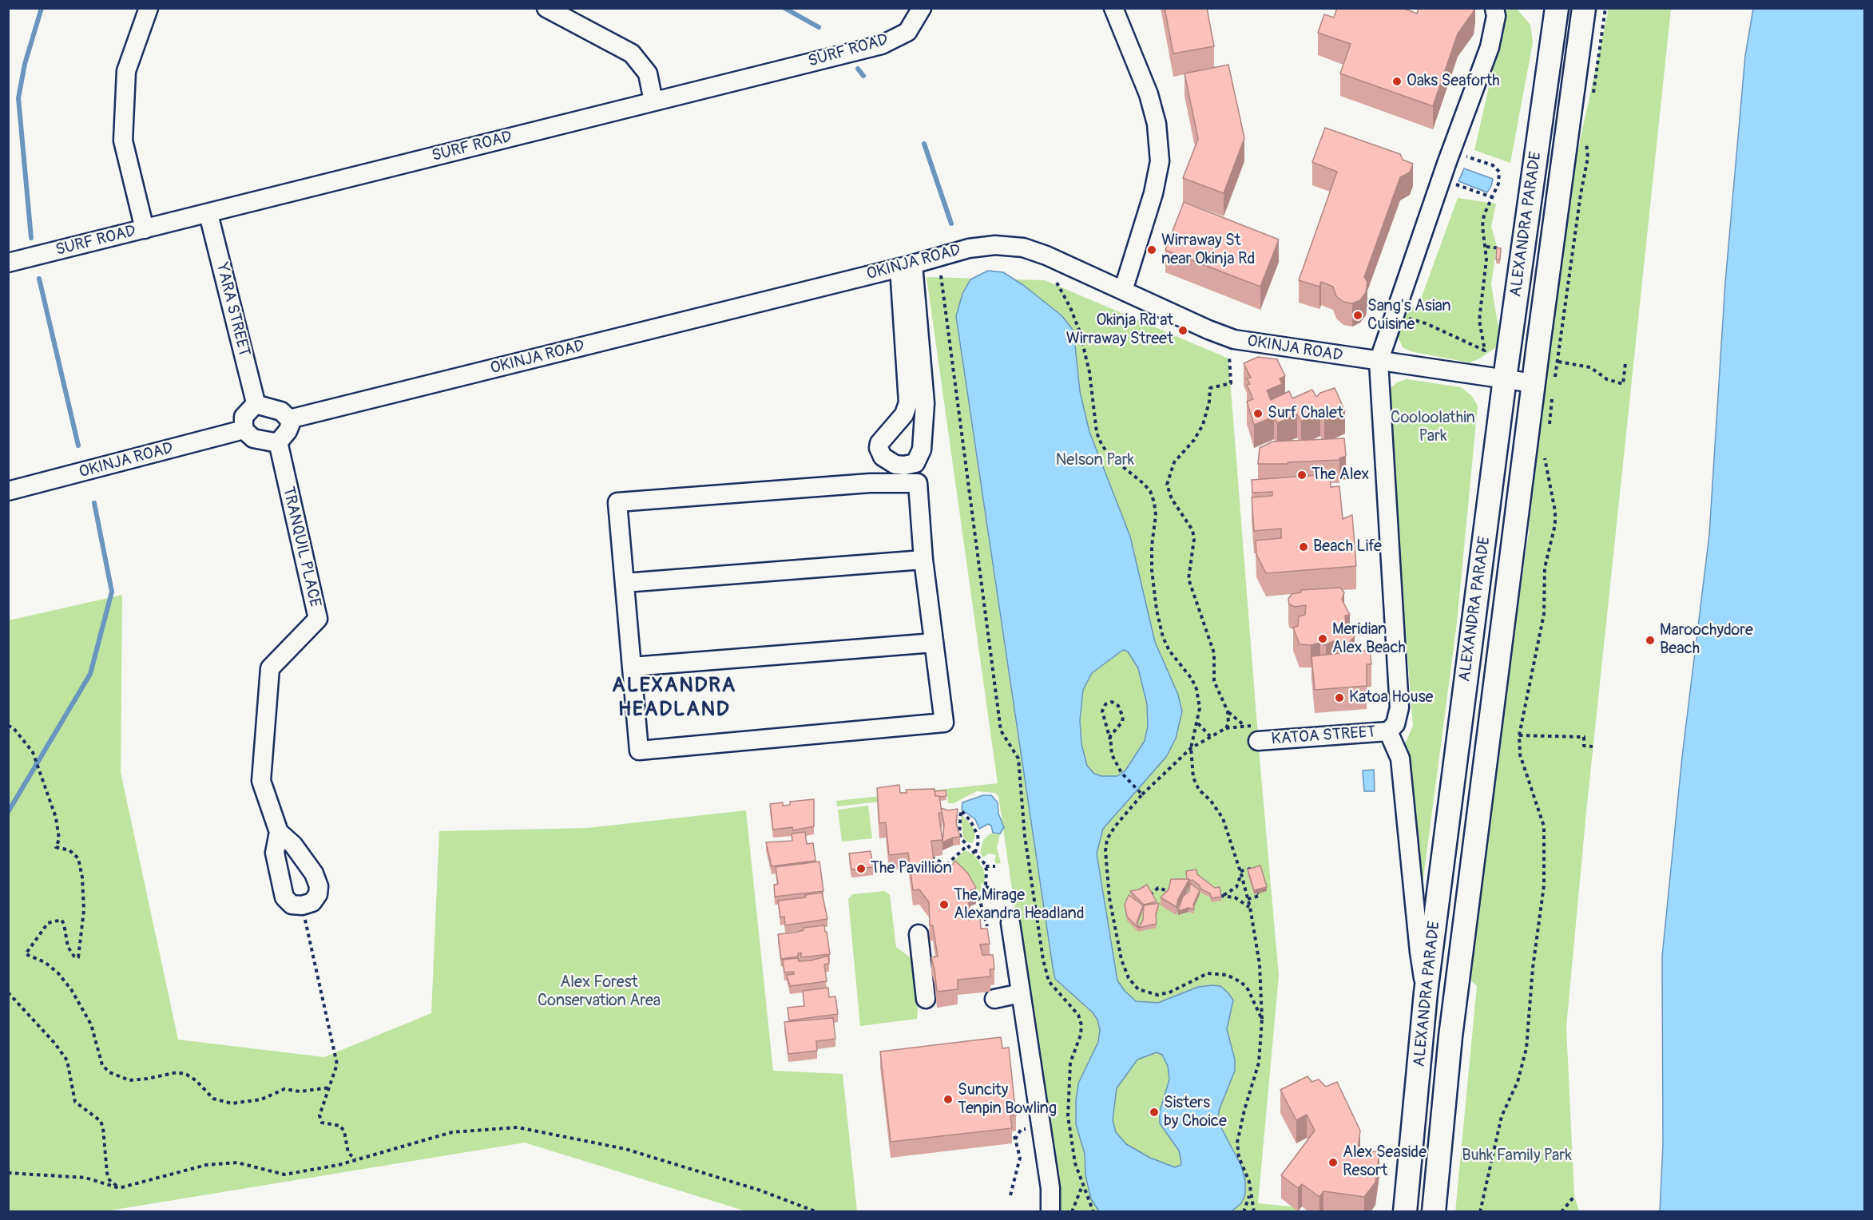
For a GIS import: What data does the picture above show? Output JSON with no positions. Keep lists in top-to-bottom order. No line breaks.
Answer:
{"streets":{"main road":["ALEXANDRA PARADE"],"street":["SURF ROAD","OKINJA ROAD","YARA STREET","TRANQUIL PLACE","KATOA STREET"]},"crossings":[["SURF ROAD","YARA STREET"],["ALEXANDRA PARADE","OKINJA ROAD"],["OKINJA ROAD","YARA STREET"],["OKINJA ROAD","TRANQUIL PLACE"],["YARA STREET","TRANQUIL PLACE"]],"districts":["ALEXANDRA HEADLAND"],"parks":["Cooloolathin Park","Nelson Park","Alex Forest Conservation Area","Buhk Family Park"],"places":["Oaks Seaforth","Wirraway St near Okinja Rd","Sang's Asian Cuisine","Okinja Rd at Wirraway Street","Surf Chalet","The Alex","Beach Life","Meridian Alex Beach","Maroochydore Beach","Katoa House","The Pavillion","The Mirage Alexandra Headland","Suncity Tenpin Bowling","Sisters by Choice","Alex Seaside Resort"]}
